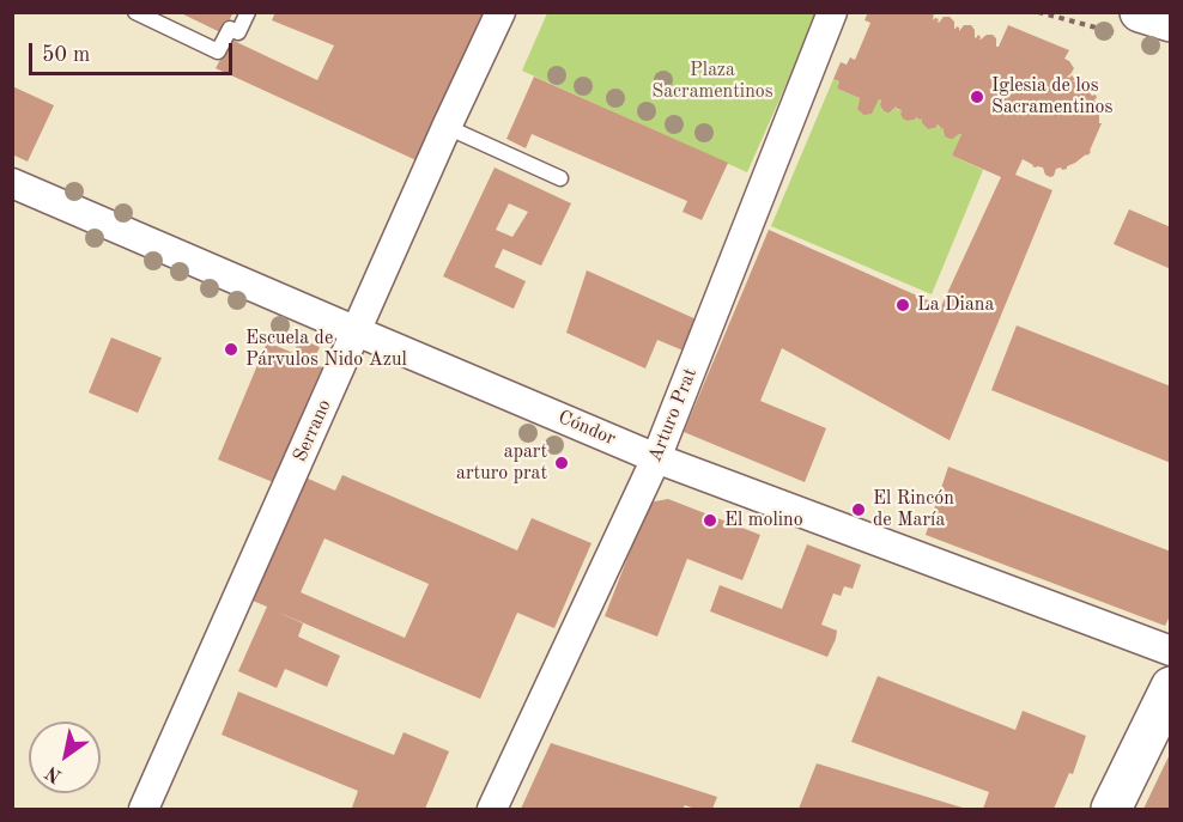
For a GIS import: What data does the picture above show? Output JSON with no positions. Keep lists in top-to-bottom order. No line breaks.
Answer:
{"streets":{"street":["Arturo Prat","Cóndor","Serrano"]},"crossings":[["Arturo Prat","Cóndor"],["Cóndor","Serrano"]],"parks":["Plaza Sacramentinos"],"places":["Iglesia de los Sacramentinos","La Diana","Escuela de Párvulos Nido Azul","apart arturo prat","El Rincón de María","El molino"],"scale_bar":"50 m","north":"bottom left"}
